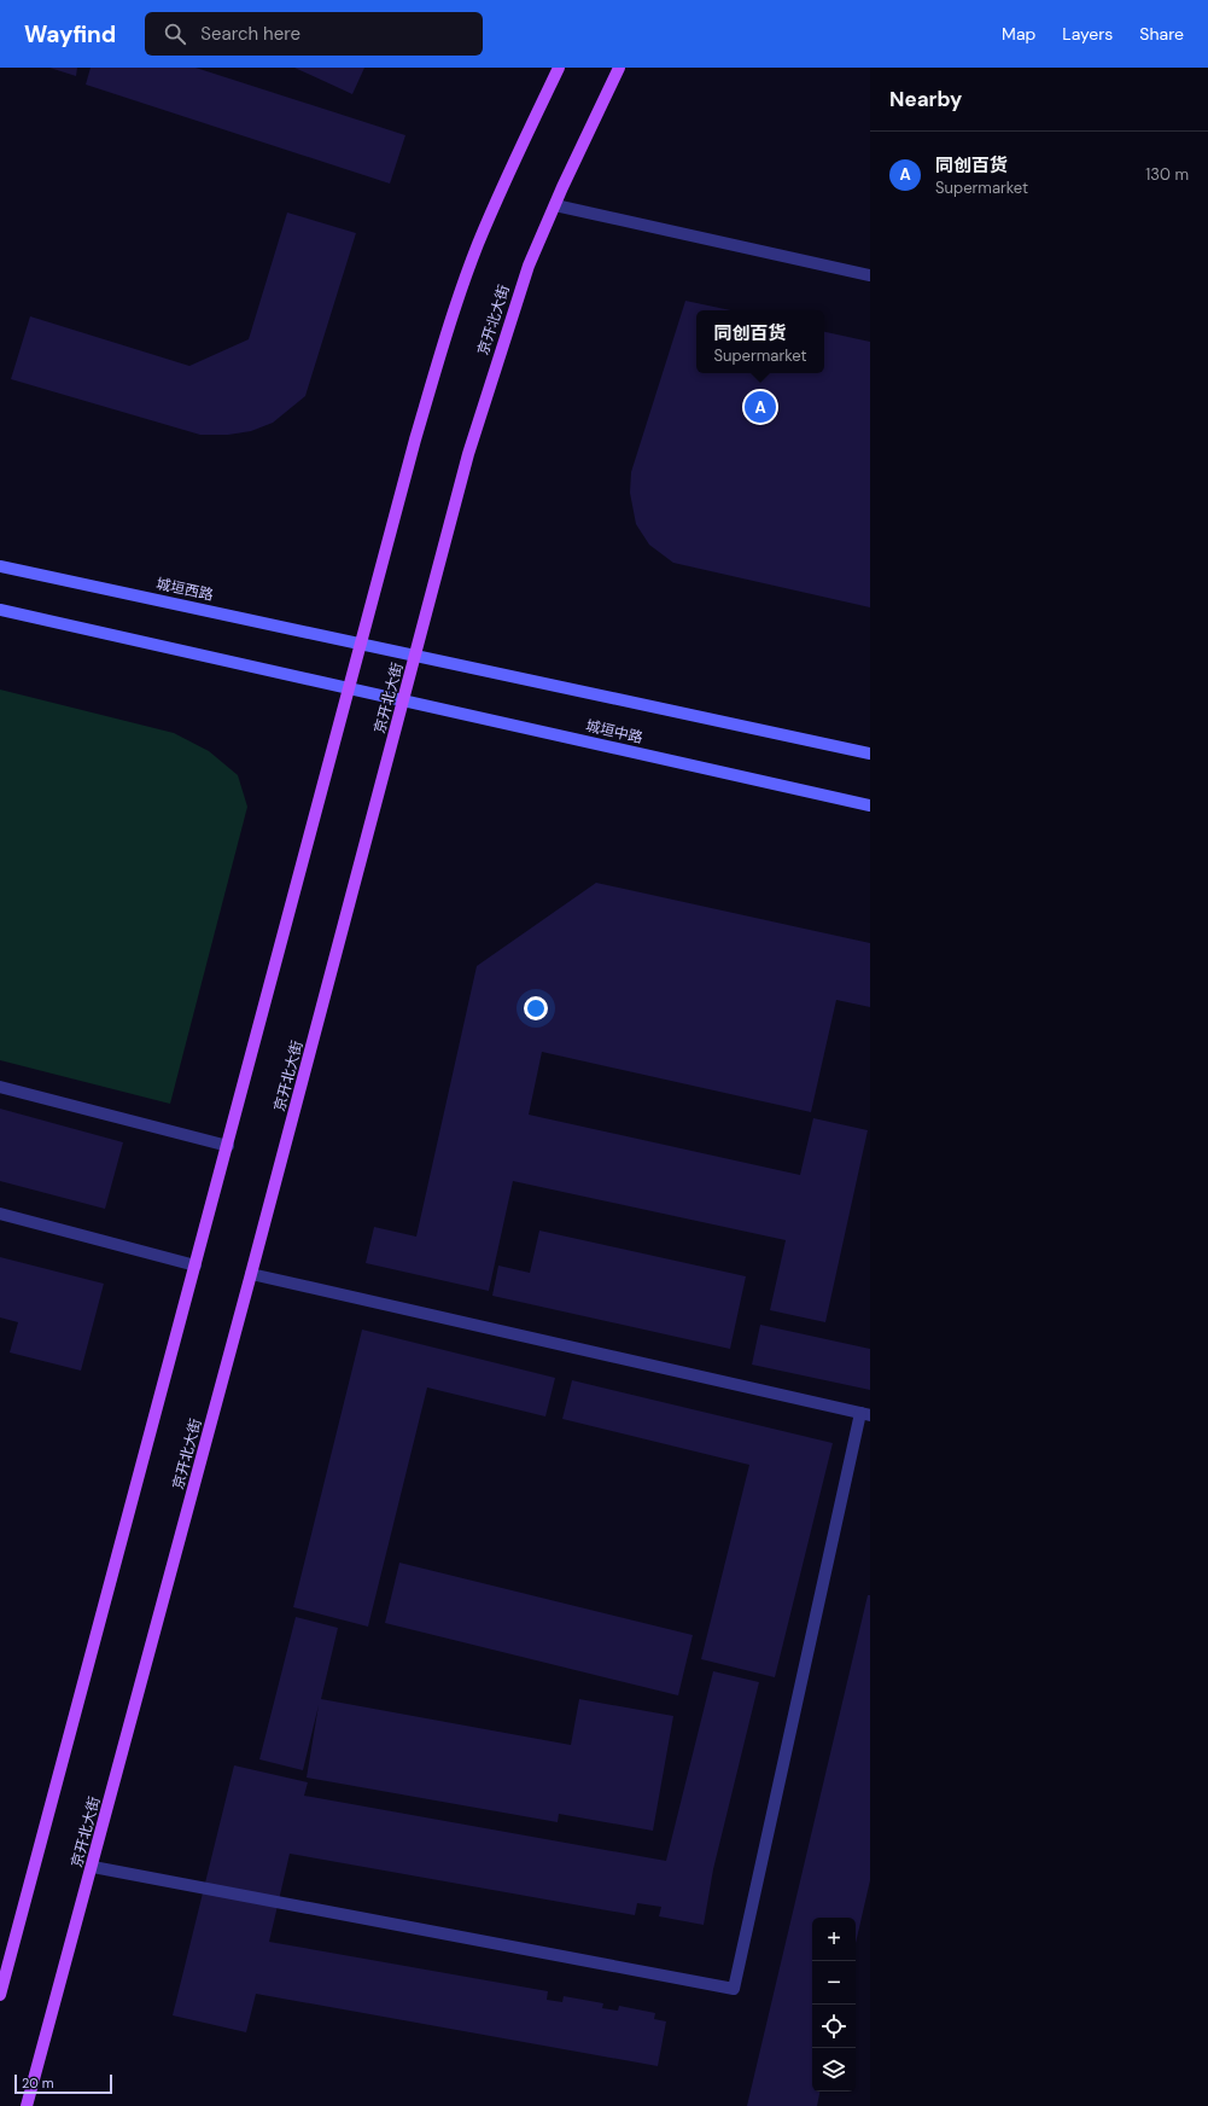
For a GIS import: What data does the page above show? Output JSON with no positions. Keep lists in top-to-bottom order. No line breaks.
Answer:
{"streets":{"main road":["京开北大街","城垣西路","城垣中路"]},"crossings":[["京开北大街","城垣中路"]],"scale_bar":"20 m","page":{"header":"Wayfind","search":"Search here","nav":["Map","Layers","Share"],"heading":"Nearby","list":[{"mark":"A","name":"同创百货","note":"Supermarket","value":"130 m"}],"popup":["同创百货","Supermarket"],"pins":"A","map_buttons":["+","−"],"scale":"20 m"}}
